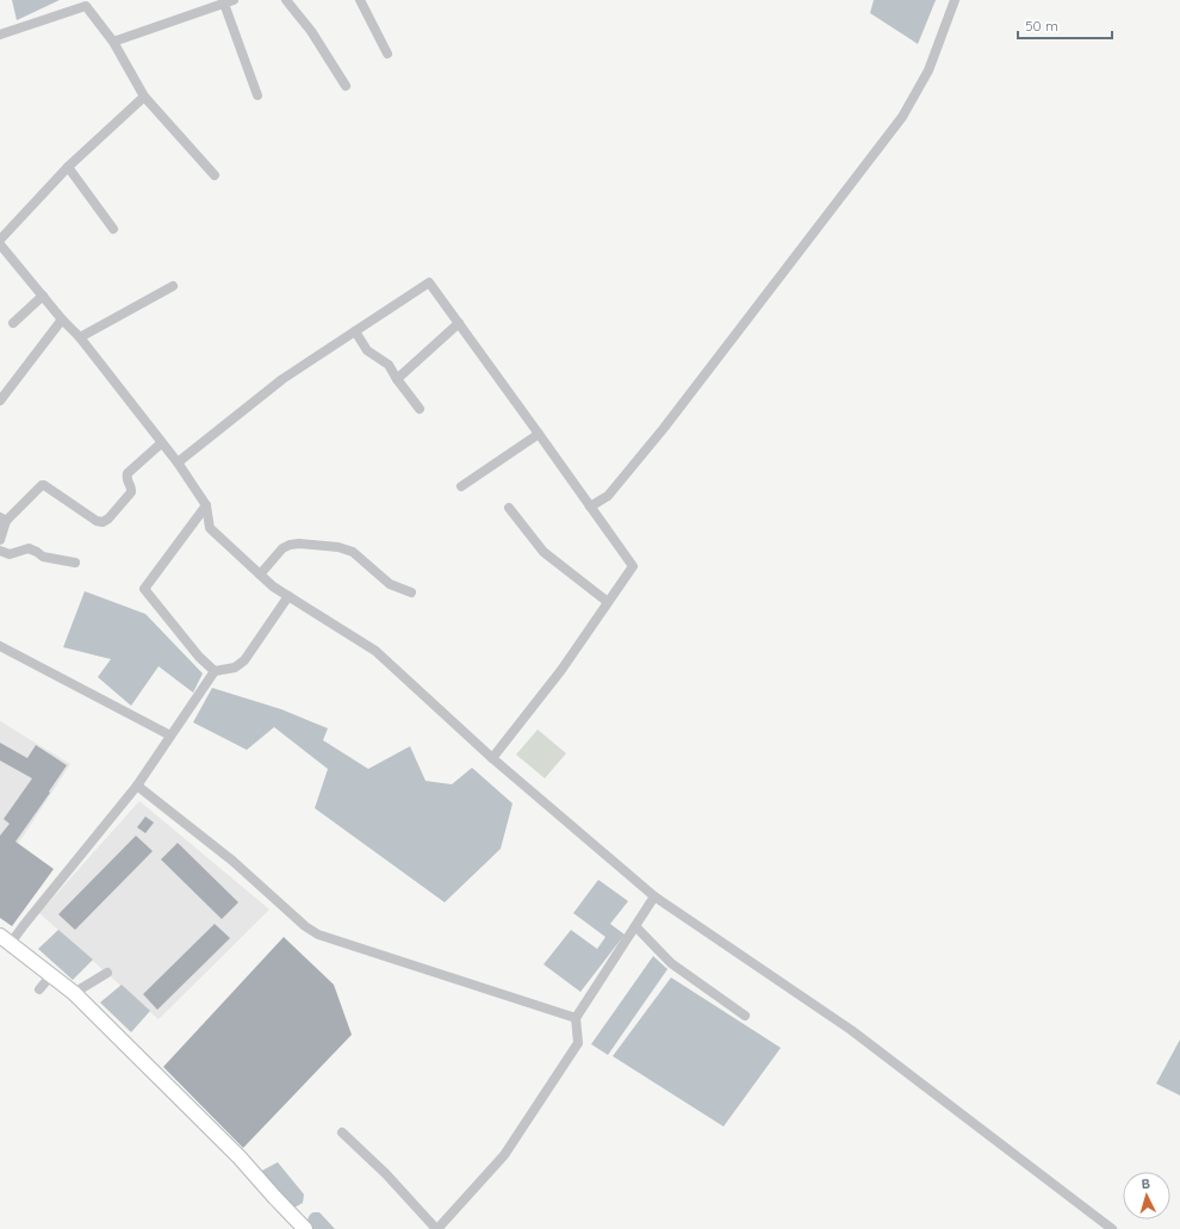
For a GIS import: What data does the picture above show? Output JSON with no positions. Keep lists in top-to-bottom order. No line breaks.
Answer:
{"scale_bar":"50 m","north":"top"}
